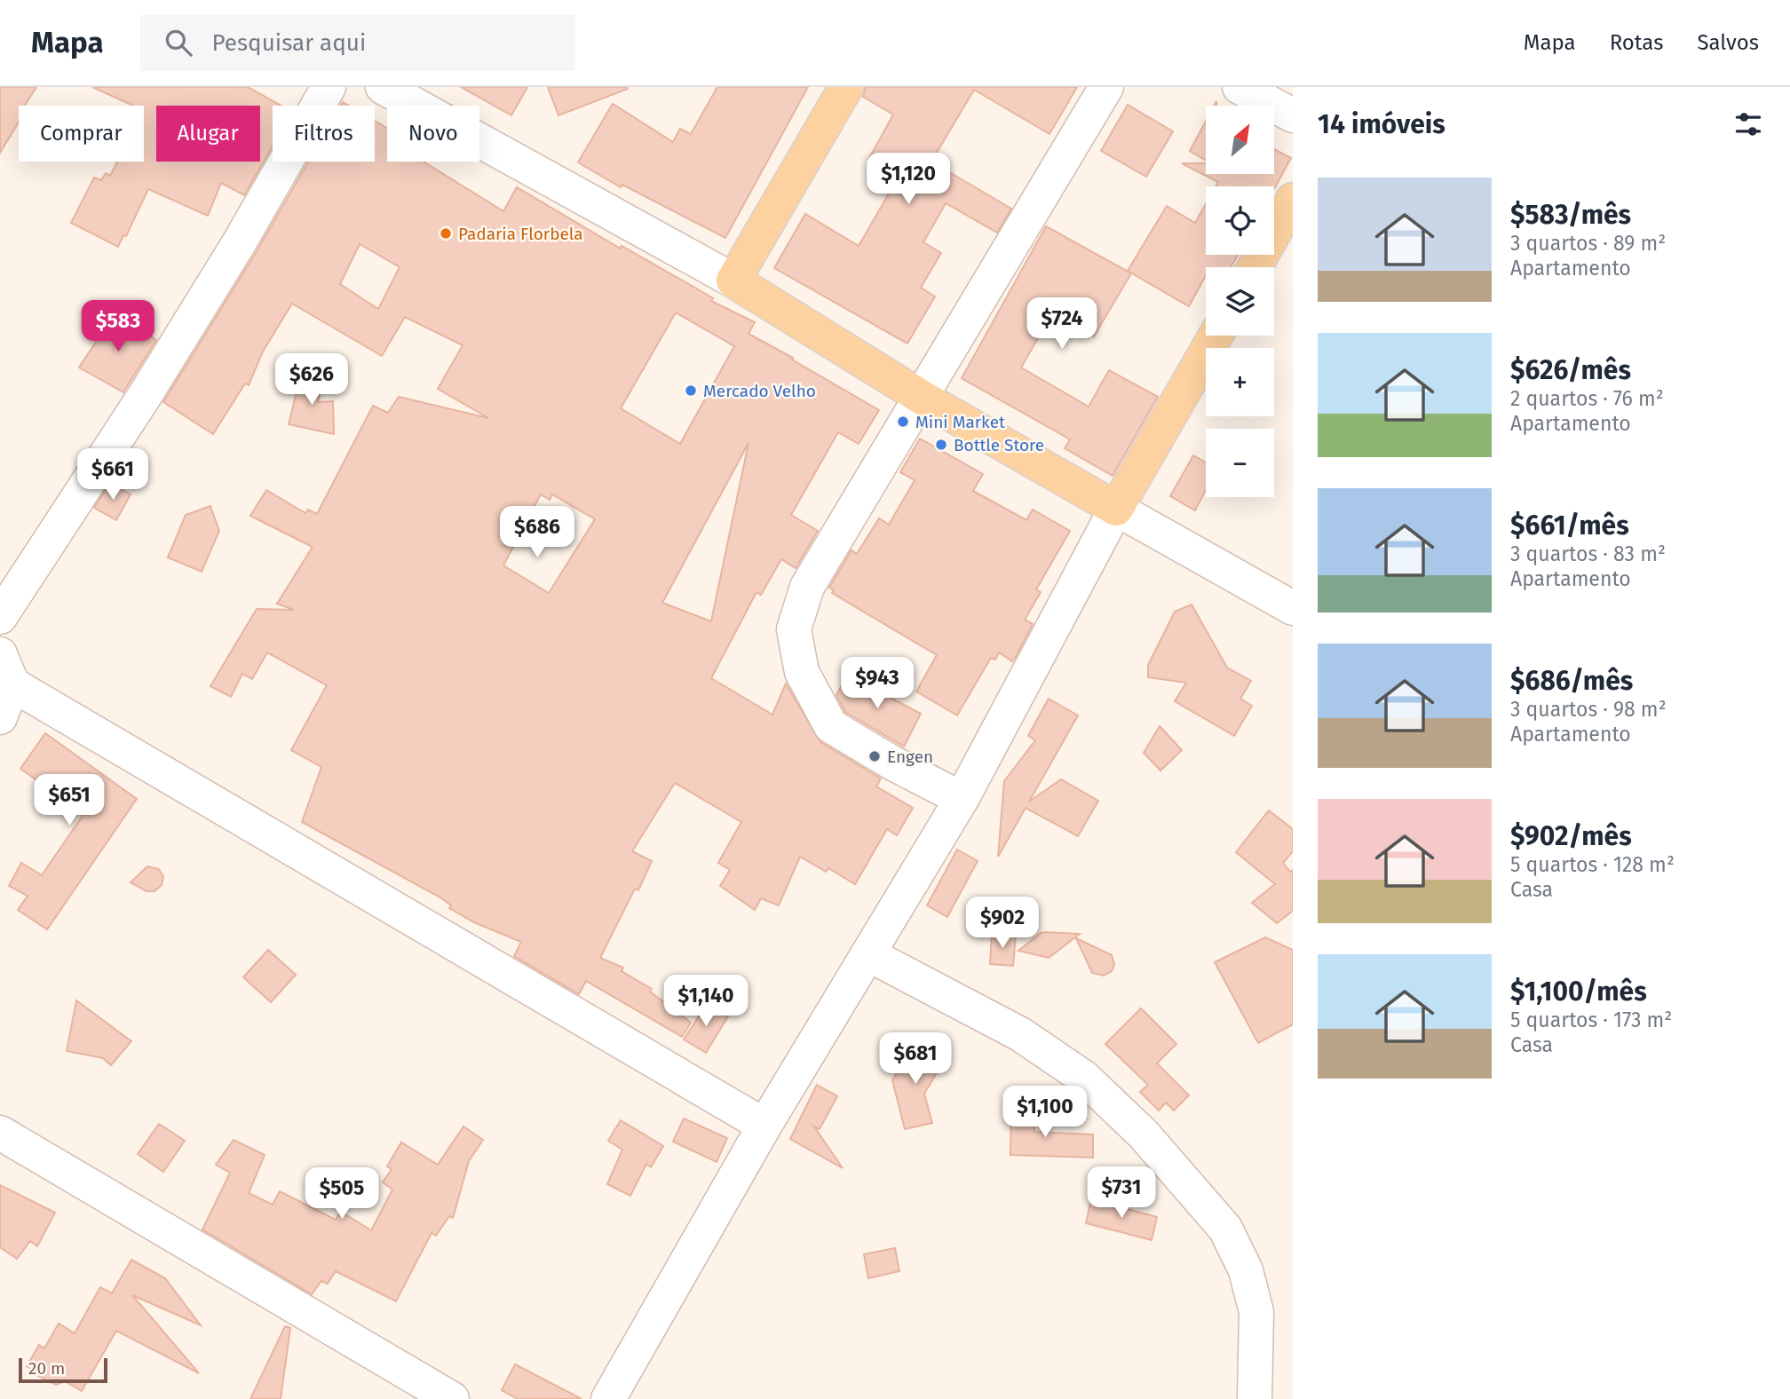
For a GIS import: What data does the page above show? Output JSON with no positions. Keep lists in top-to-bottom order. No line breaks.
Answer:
{"places":["Padaria Florbela","Mercado Velho","Mini Market","Bottle Store","Engen"],"scale_bar":"20 m","north":"top right","page":{"header":"Mapa","search":"Pesquisar aqui","nav":["Mapa","Rotas","Salvos"],"heading":"14 imóveis","map_buttons":["+","−"],"chip":["Comprar","Alugar","Filtros","Novo"],"price":["$1,120","$724","$583","$626","$661","$686","$943","$651","$902","$1,140","$681","$1,100","$731","$505"],"list":[{"name":"$583/mês","note":"3 quartos · 89 m² · Apartamento"},{"name":"$626/mês","note":"2 quartos · 76 m² · Apartamento"},{"name":"$661/mês","note":"3 quartos · 83 m² · Apartamento"},{"name":"$686/mês","note":"3 quartos · 98 m² · Apartamento"},{"name":"$902/mês","note":"5 quartos · 128 m² · Casa"},{"name":"$1,100/mês","note":"5 quartos · 173 m² · Casa"}],"scale":"20 m"}}
